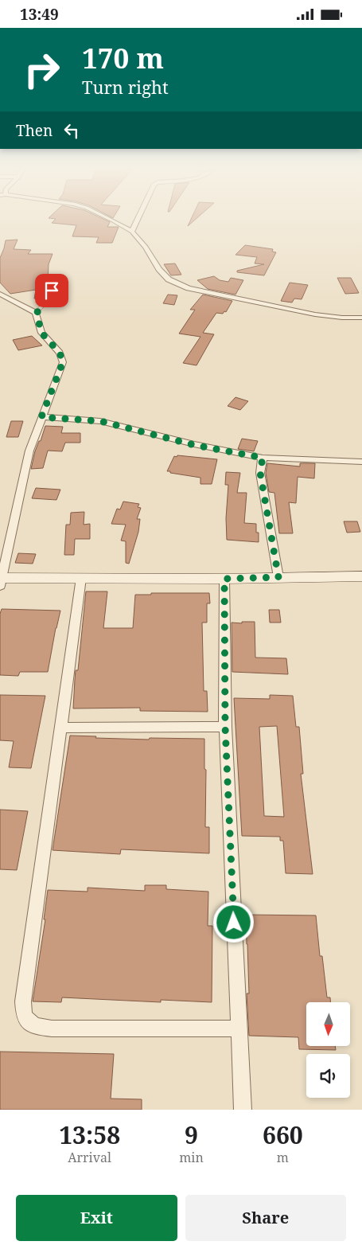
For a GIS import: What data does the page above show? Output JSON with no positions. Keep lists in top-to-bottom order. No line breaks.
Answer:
{"north":"bottom","page":{"status":"13:49","turn":["170 m","Turn right"],"then":"Then","eta":["13:58","Arrival","9","min","660","m"],"buttons":["Exit","Share"]}}
